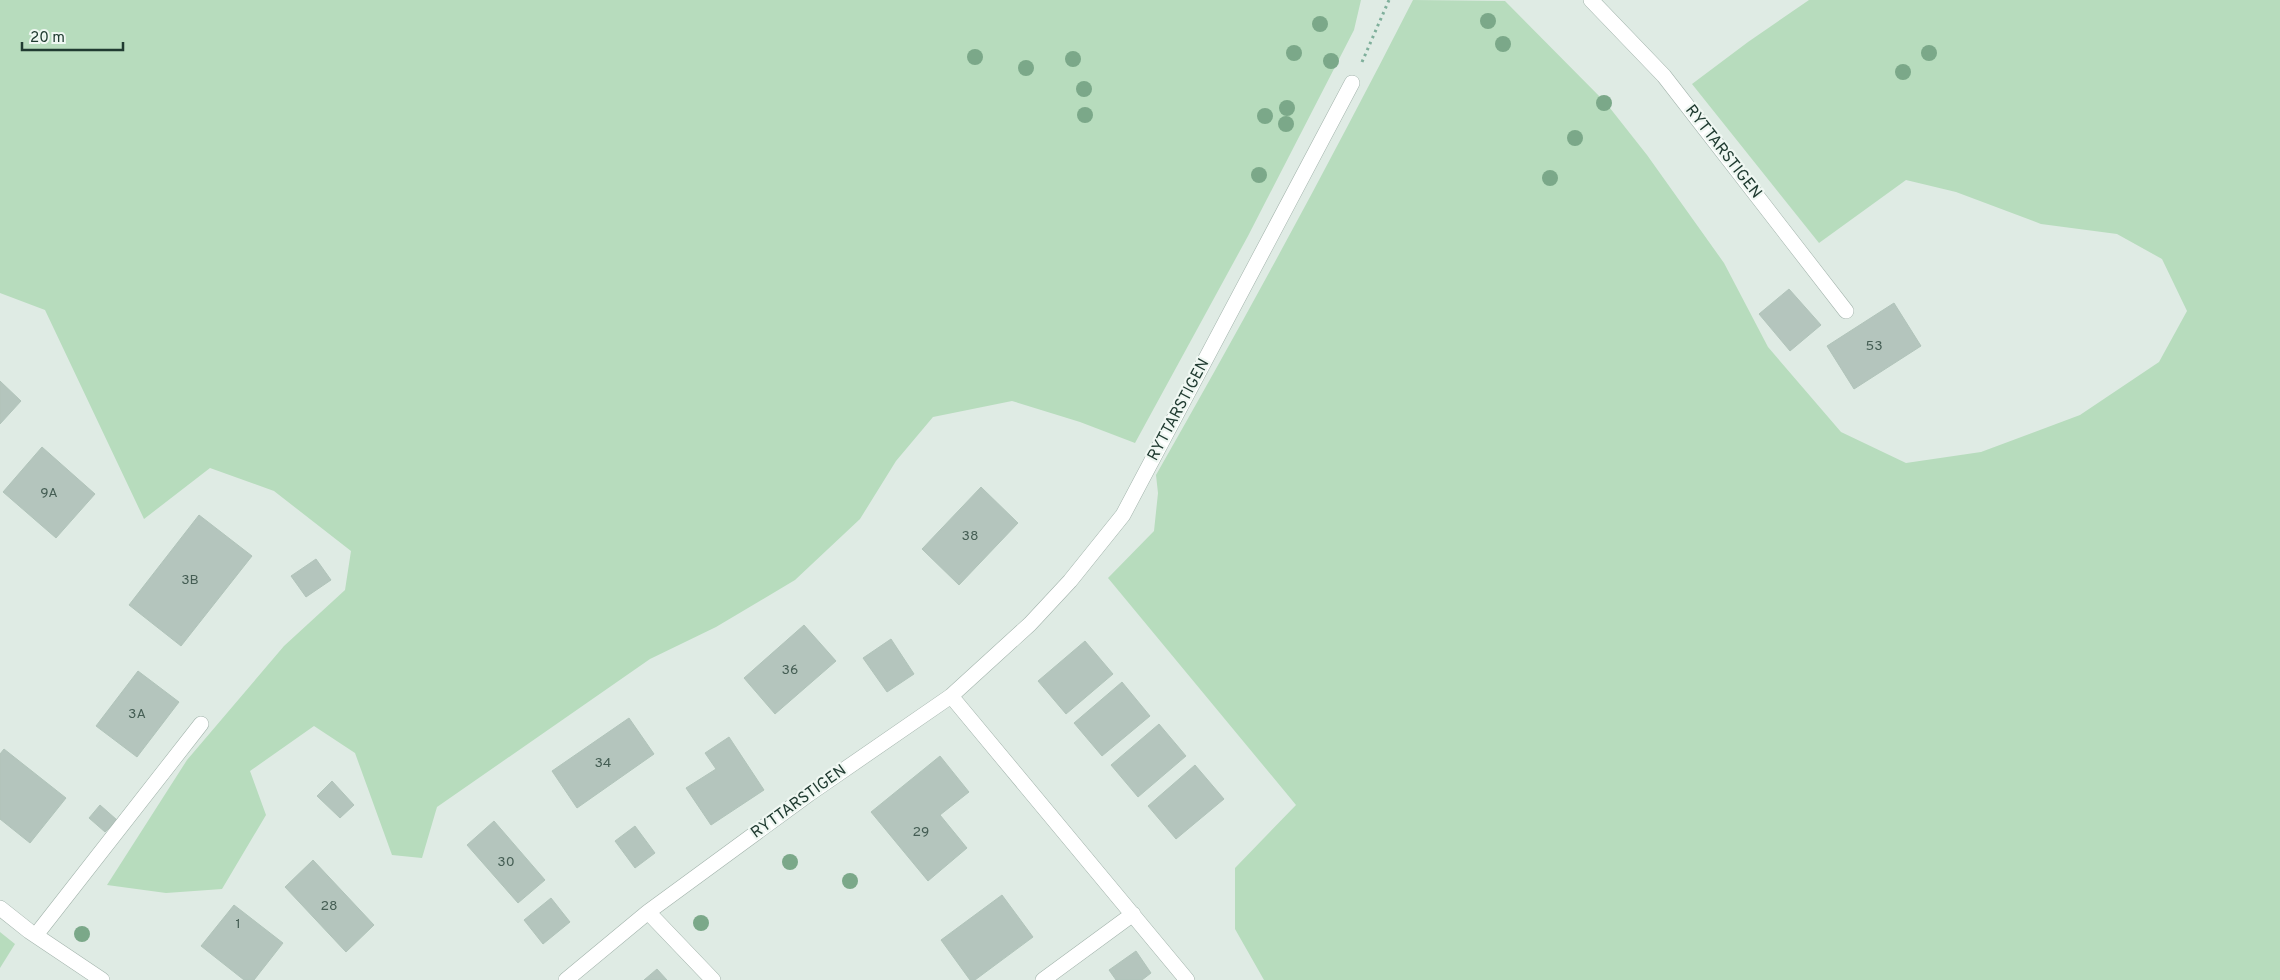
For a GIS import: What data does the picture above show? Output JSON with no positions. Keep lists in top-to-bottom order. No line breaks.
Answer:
{"streets":{"street":["RYTTARSTIGEN"]},"house_numbers":["53","9A","38","3B","36","3A","34","29","30","28","1"],"scale_bar":"20 m"}
